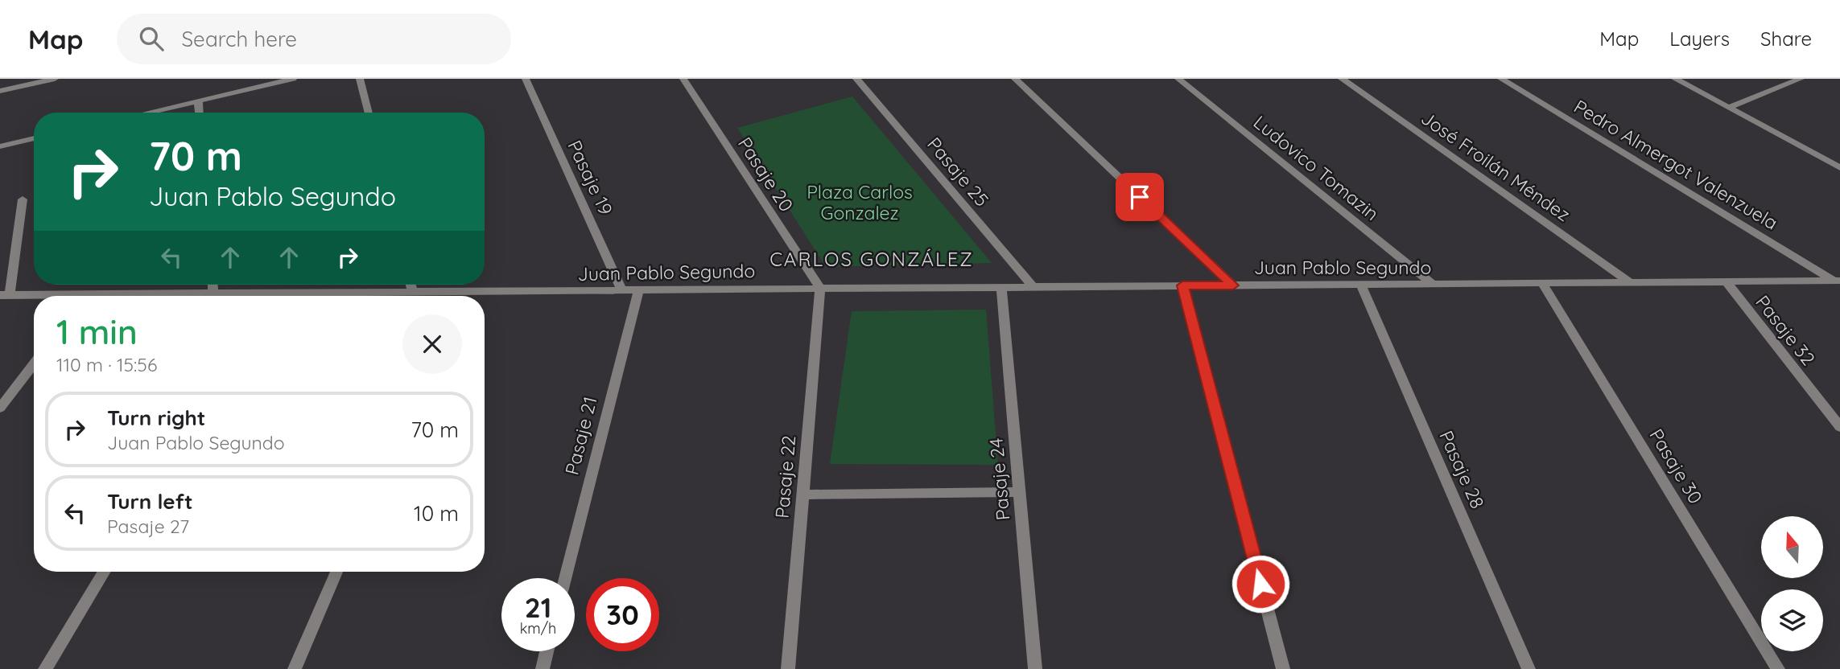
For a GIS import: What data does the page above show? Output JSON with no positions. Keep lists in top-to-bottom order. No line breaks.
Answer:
{"streets":{"street":["Pedro Almergot Valenzuela","José Froilán Méndez","Ludovico Tomazin","Pasaje 25","Pasaje 20","Pasaje 19","Juan Pablo Segundo","Pasaje 32","Pasaje 21","Pasaje 30","Pasaje 28","Pasaje 22","Pasaje 24"]},"crossings":[["Pedro Almergot Valenzuela","Juan Pablo Segundo"],["José Froilán Méndez","Juan Pablo Segundo"],["Ludovico Tomazin","Juan Pablo Segundo"],["Pasaje 25","Juan Pablo Segundo"],["Pasaje 20","Juan Pablo Segundo"],["Pasaje 20","Pasaje 22"],["Pasaje 19","Juan Pablo Segundo"],["Juan Pablo Segundo","Pasaje 32"],["Juan Pablo Segundo","Pasaje 21"],["Juan Pablo Segundo","Pasaje 30"],["Juan Pablo Segundo","Pasaje 28"],["Juan Pablo Segundo","Pasaje 22"],["Juan Pablo Segundo","Pasaje 24"]],"districts":["CARLOS GONZÁLEZ"],"parks":["Plaza Carlos Gonzalez"],"north":"top","page":{"header":"Map","search":"Search here","nav":["Map","Layers","Share"],"turn":["70 m","Juan Pablo Segundo"],"heading":["1 min","110 m · 15:56"],"list":[{"name":"Turn right","note":"Juan Pablo Segundo","value":"70 m"},{"name":"Turn left","note":"Pasaje 27","value":"10 m"}],"speed":"21 km/h","limit":"30"}}
